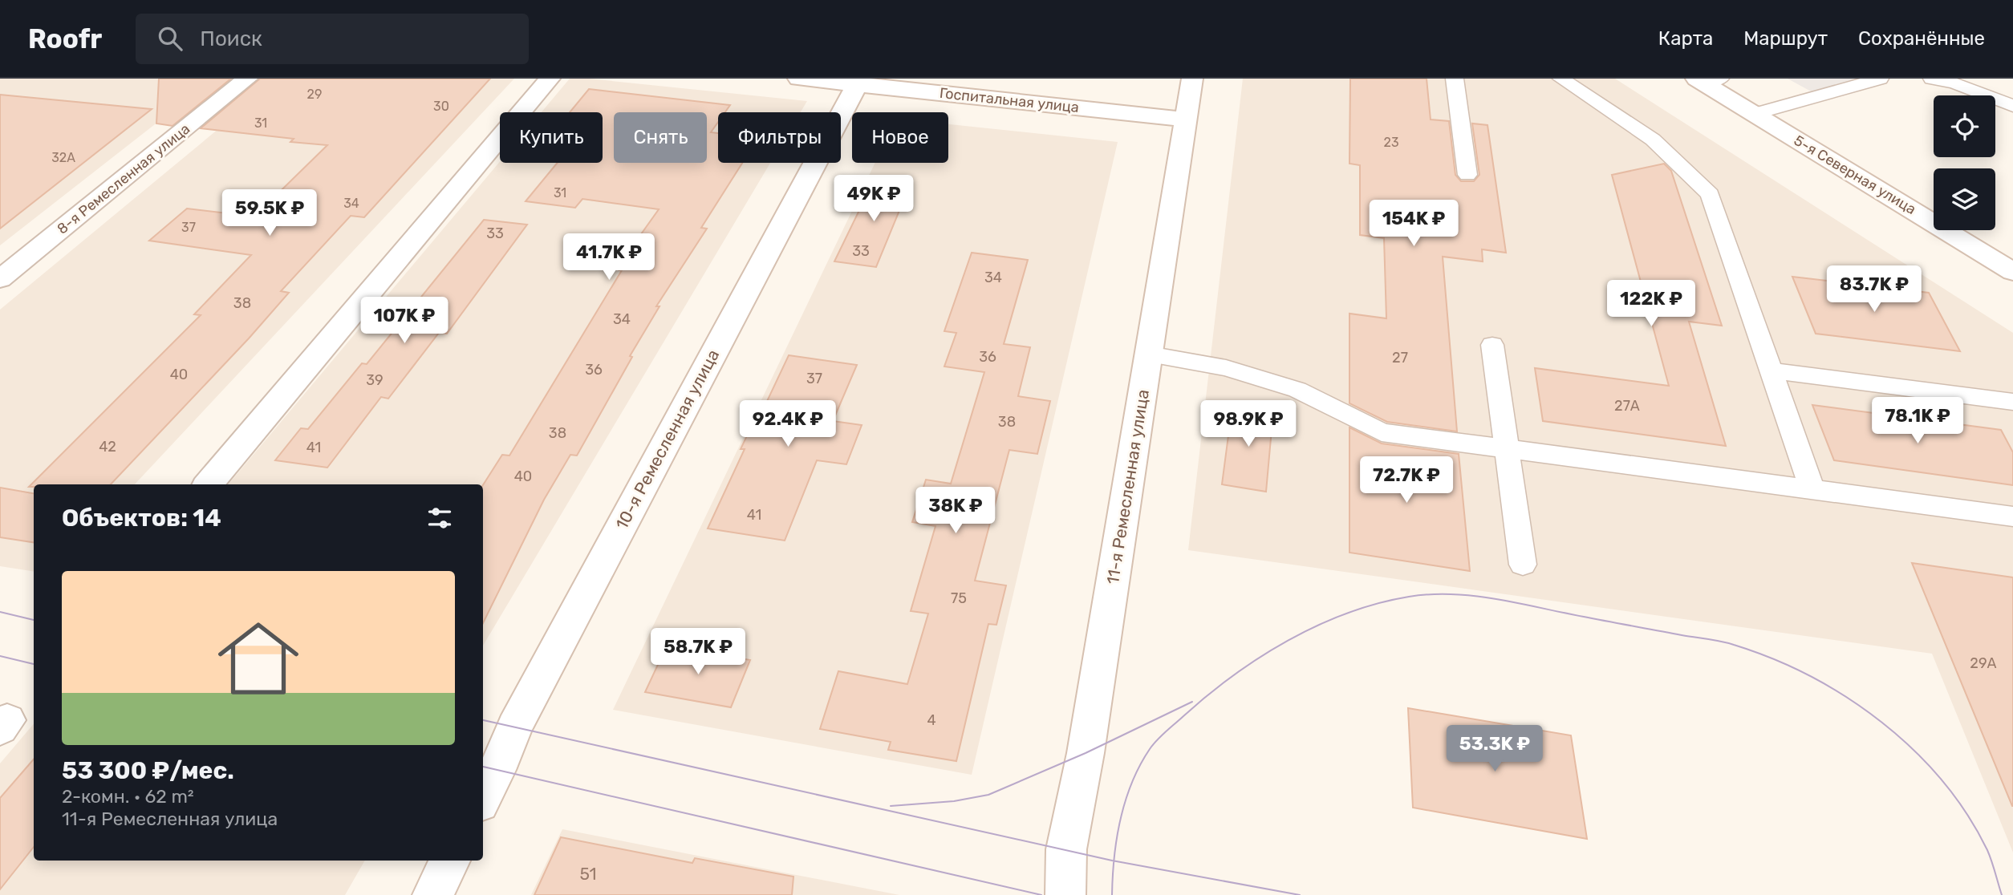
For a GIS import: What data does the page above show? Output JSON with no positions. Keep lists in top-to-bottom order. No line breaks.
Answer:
{"streets":{"main road":["Госпитальная улица","5-я Северная улица","8-я Ремесленная улица","10-я Ремесленная улица","11-я Ремесленная улица"]},"crossings":[["Госпитальная улица","10-я Ремесленная улица"],["Госпитальная улица","11-я Ремесленная улица"]],"house_numbers":["29","30","31","23","32А","31","34","37","33","33","34","38","34","36","27","36","40","37","39","27А","38","38","42","41","40","41","75","29А","4","51"],"page":{"header":"Roofr","search":"Поиск","nav":["Карта","Маршрут","Сохранённые"],"chip":["Купить","Снять","Фильтры","Новое"],"price":["49K ₽","59.5K ₽","154K ₽","41.7K ₽","83.7K ₽","122K ₽","107K ₽","78.1K ₽","92.4K ₽","98.9K ₽","72.7K ₽","38K ₽","58.7K ₽","53.3K ₽"],"heading":"Объектов: 14","list":[{"name":"53 300 ₽/мес.","note":"2-комн. · 62 m² · 11-я Ремесленная улица"}]}}
